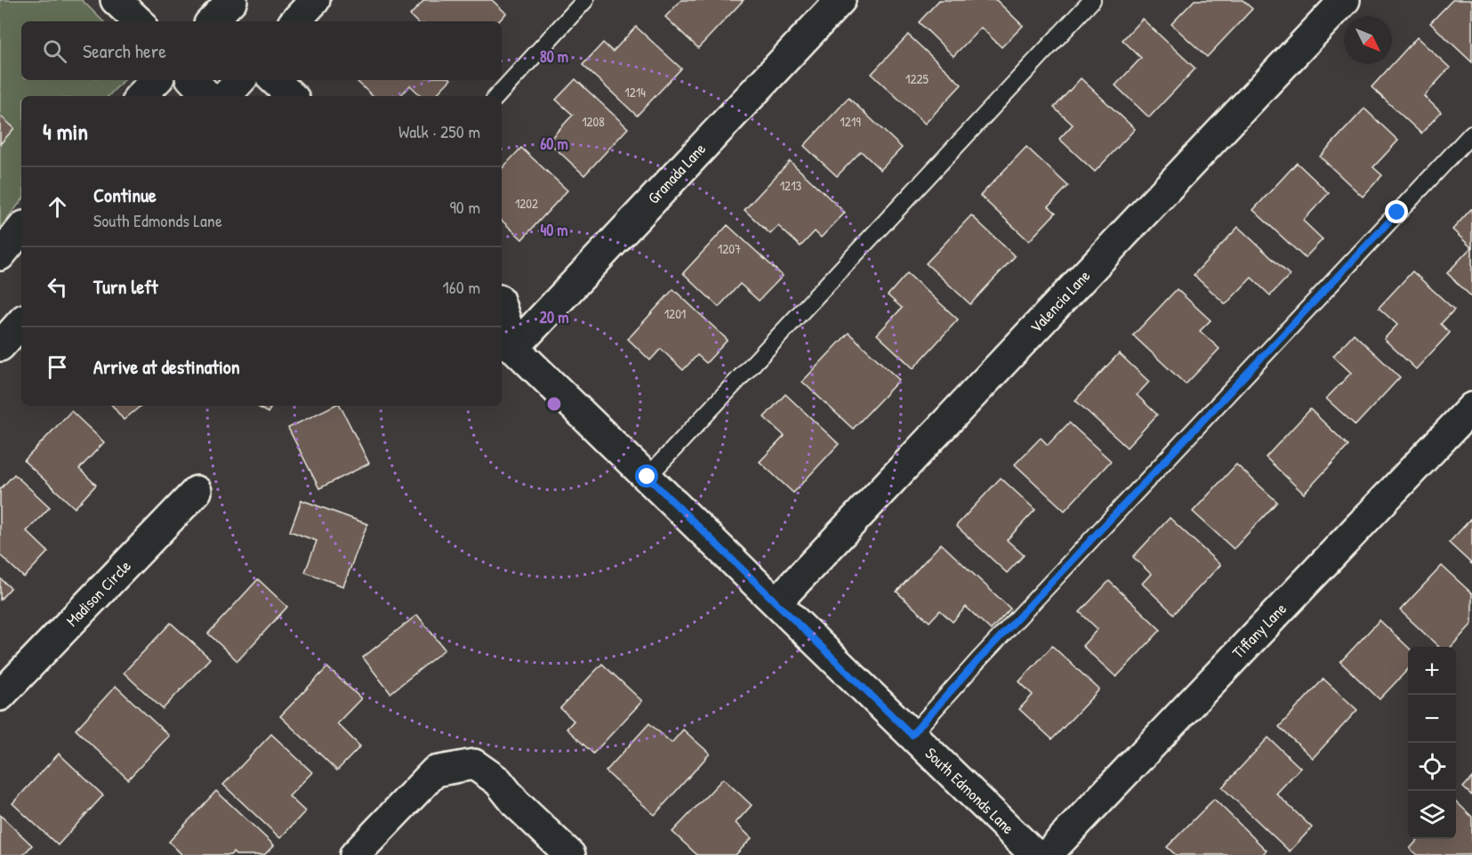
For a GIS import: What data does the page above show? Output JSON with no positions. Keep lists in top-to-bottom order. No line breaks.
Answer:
{"streets":{"street":["Granada Lane","Valencia Lane","Madison Circle","Tiffany Lane","South Edmonds Lane"]},"crossings":[["Granada Lane","South Edmonds Lane"],["Valencia Lane","South Edmonds Lane"]],"house_numbers":["1225","1214","1208","1219","1213","1202","1207","1201"],"north":"bottom right","page":{"search":"Search here","heading":["4 min","Walk · 250 m"],"list":[["Continue","South Edmonds Lane","90 m"],["Turn left","160 m"],"Arrive at destination"],"map_buttons":["+","−"]},"rings":["80 m","60 m","40 m","20 m"]}
